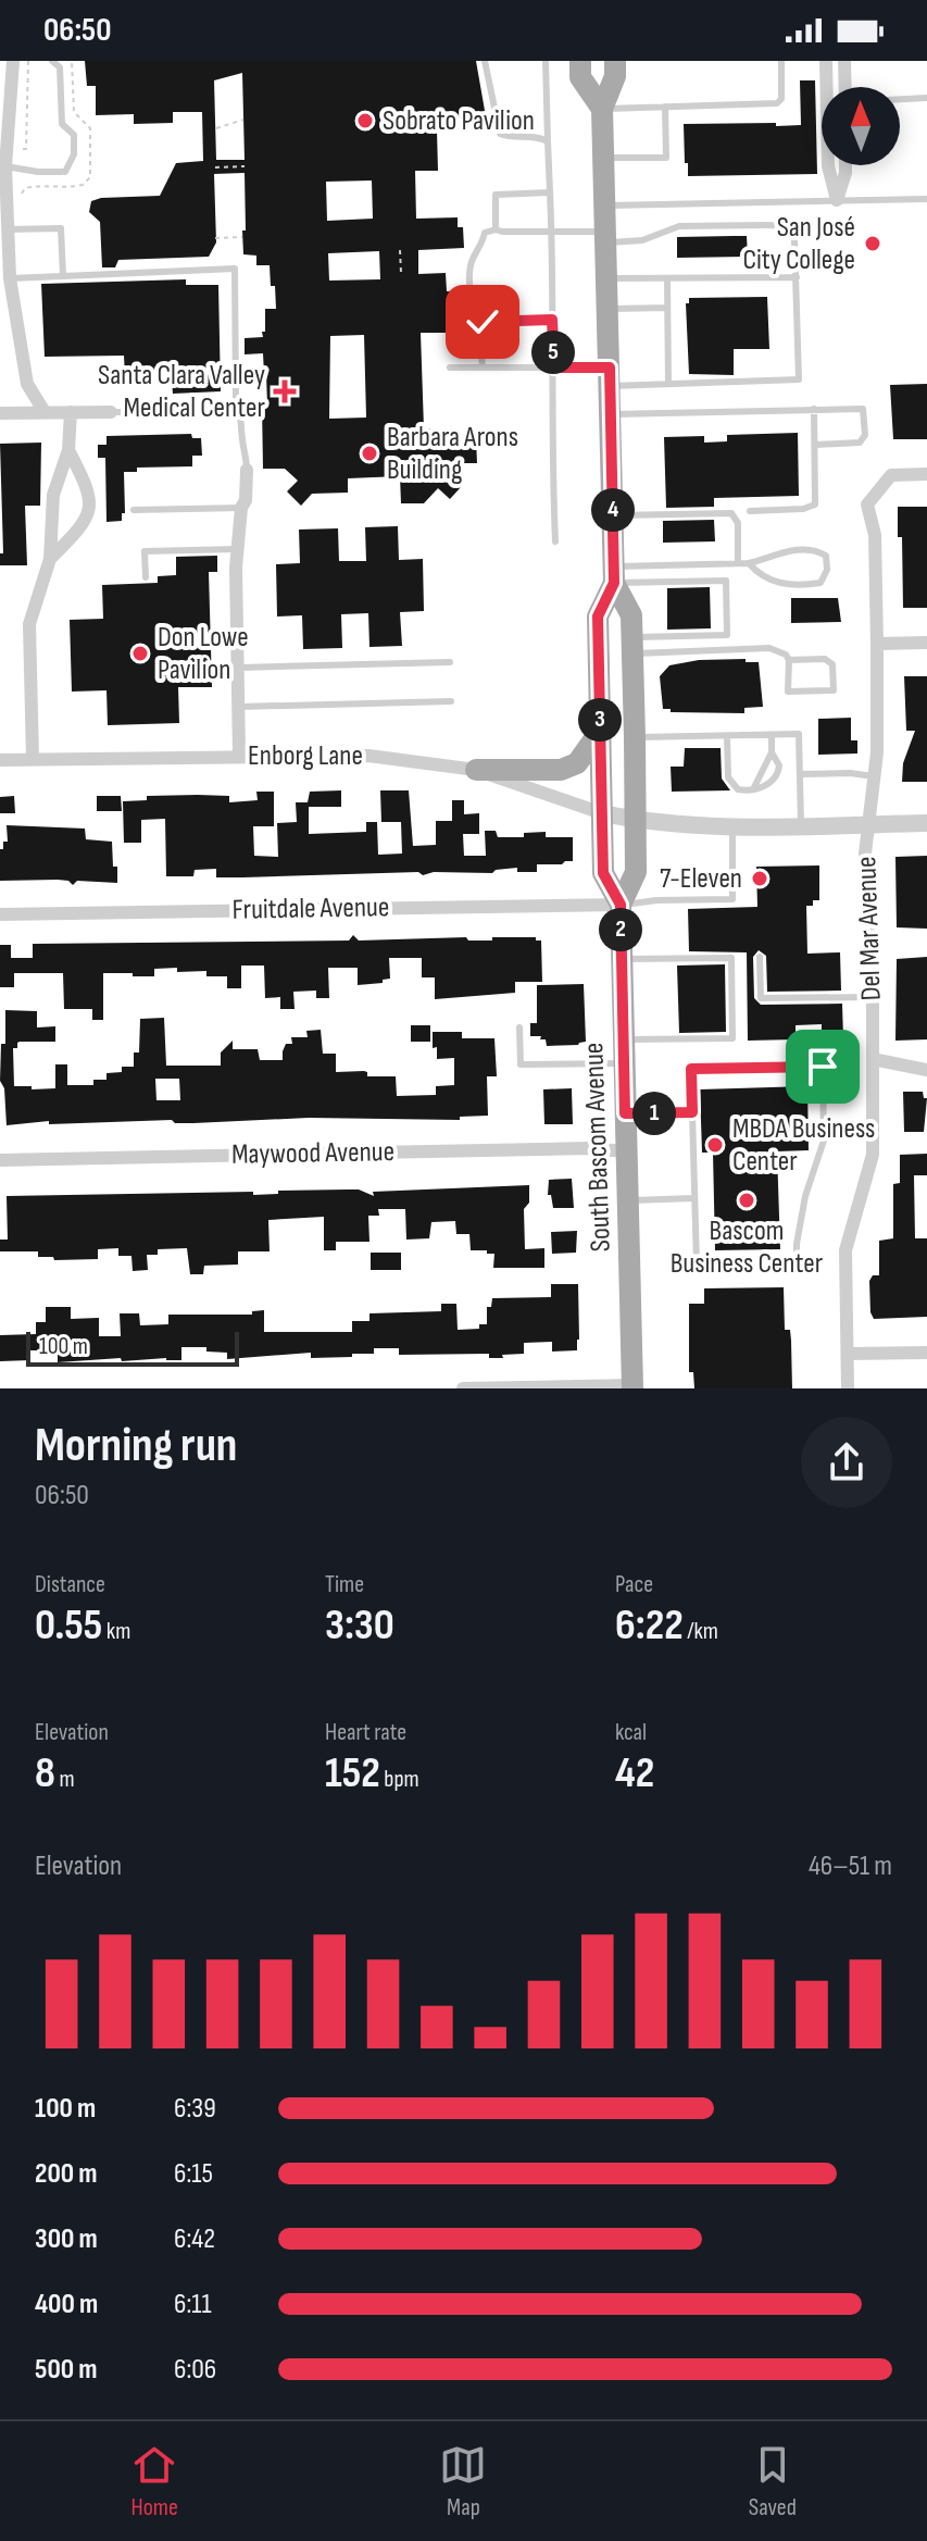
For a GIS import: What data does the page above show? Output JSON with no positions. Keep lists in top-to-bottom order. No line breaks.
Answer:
{"streets":{"main road":["South Bascom Avenue"],"street":["Enborg Lane","Fruitdale Avenue","Del Mar Avenue","Maywood Avenue"]},"crossings":[["Enborg Lane","South Bascom Avenue"],["Fruitdale Avenue","South Bascom Avenue"],["South Bascom Avenue","Maywood Avenue"]],"places":{"other":["Sobrato Pavilion","San José City College","Barbara Arons Building","Don Lowe Pavilion","7-Eleven","MBDA Business Center","Bascom Business Center"],"health":["Santa Clara Valley Medical Center"]},"scale_bar":"100 m","north":"top","page":{"status":"06:50","pins":["5","4","3","2","1"],"scale":"100 m","heading":["Morning run","06:50"],"stats":[["Distance","0.55 km"],["Time","3:30"],["Pace","6:22 /km"],["Elevation","8 m"],["Heart rate","152 bpm"],["kcal","42"]],"chart":["Elevation","46–51 m"],"list":[{"name":"100 m","note":"6:39"},{"name":"200 m","note":"6:15"},{"name":"300 m","note":"6:42"},{"name":"400 m","note":"6:11"},{"name":"500 m","note":"6:06"}],"tabs":["Home","Map","Saved"]}}
